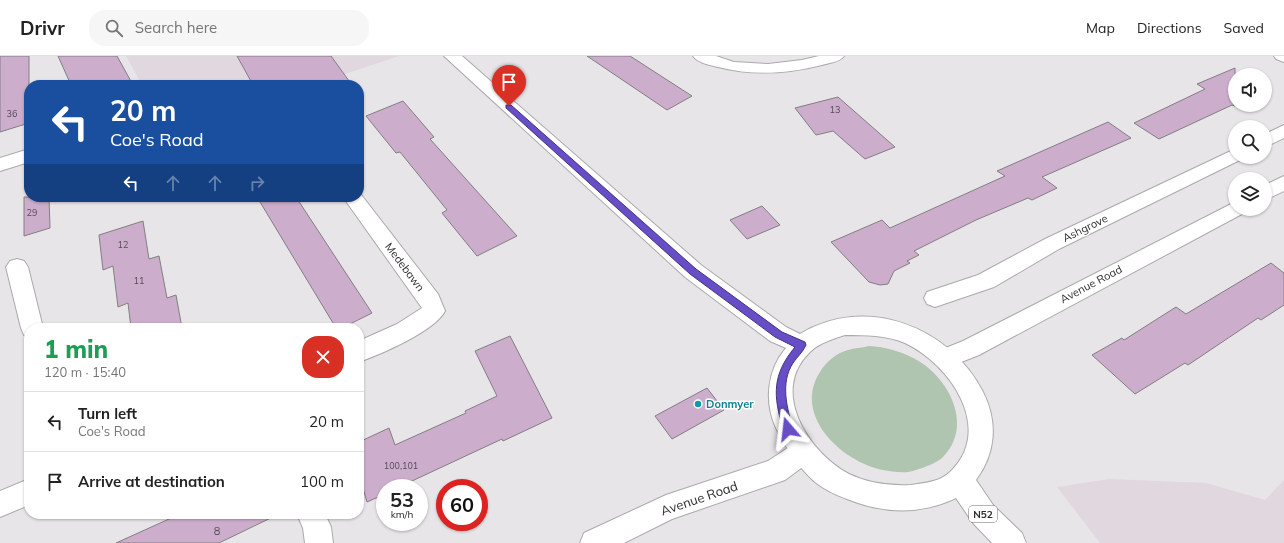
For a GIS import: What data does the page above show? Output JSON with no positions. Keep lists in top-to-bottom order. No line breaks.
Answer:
{"streets":{"main road":["Ashgrove","Medebawn","Avenue Road","N52"]},"places":["Donmyer"],"house_numbers":["13","36","29","12","11","100,101","8"],"page":{"header":"Drivr","search":"Search here","nav":["Map","Directions","Saved"],"turn":["20 m","Coe's Road"],"heading":["1 min","120 m · 15:40"],"list":[{"name":"Turn left","note":"Coe's Road","value":"20 m"},{"name":"Arrive at destination","value":"100 m"}],"speed":"53 km/h","limit":"60"}}
